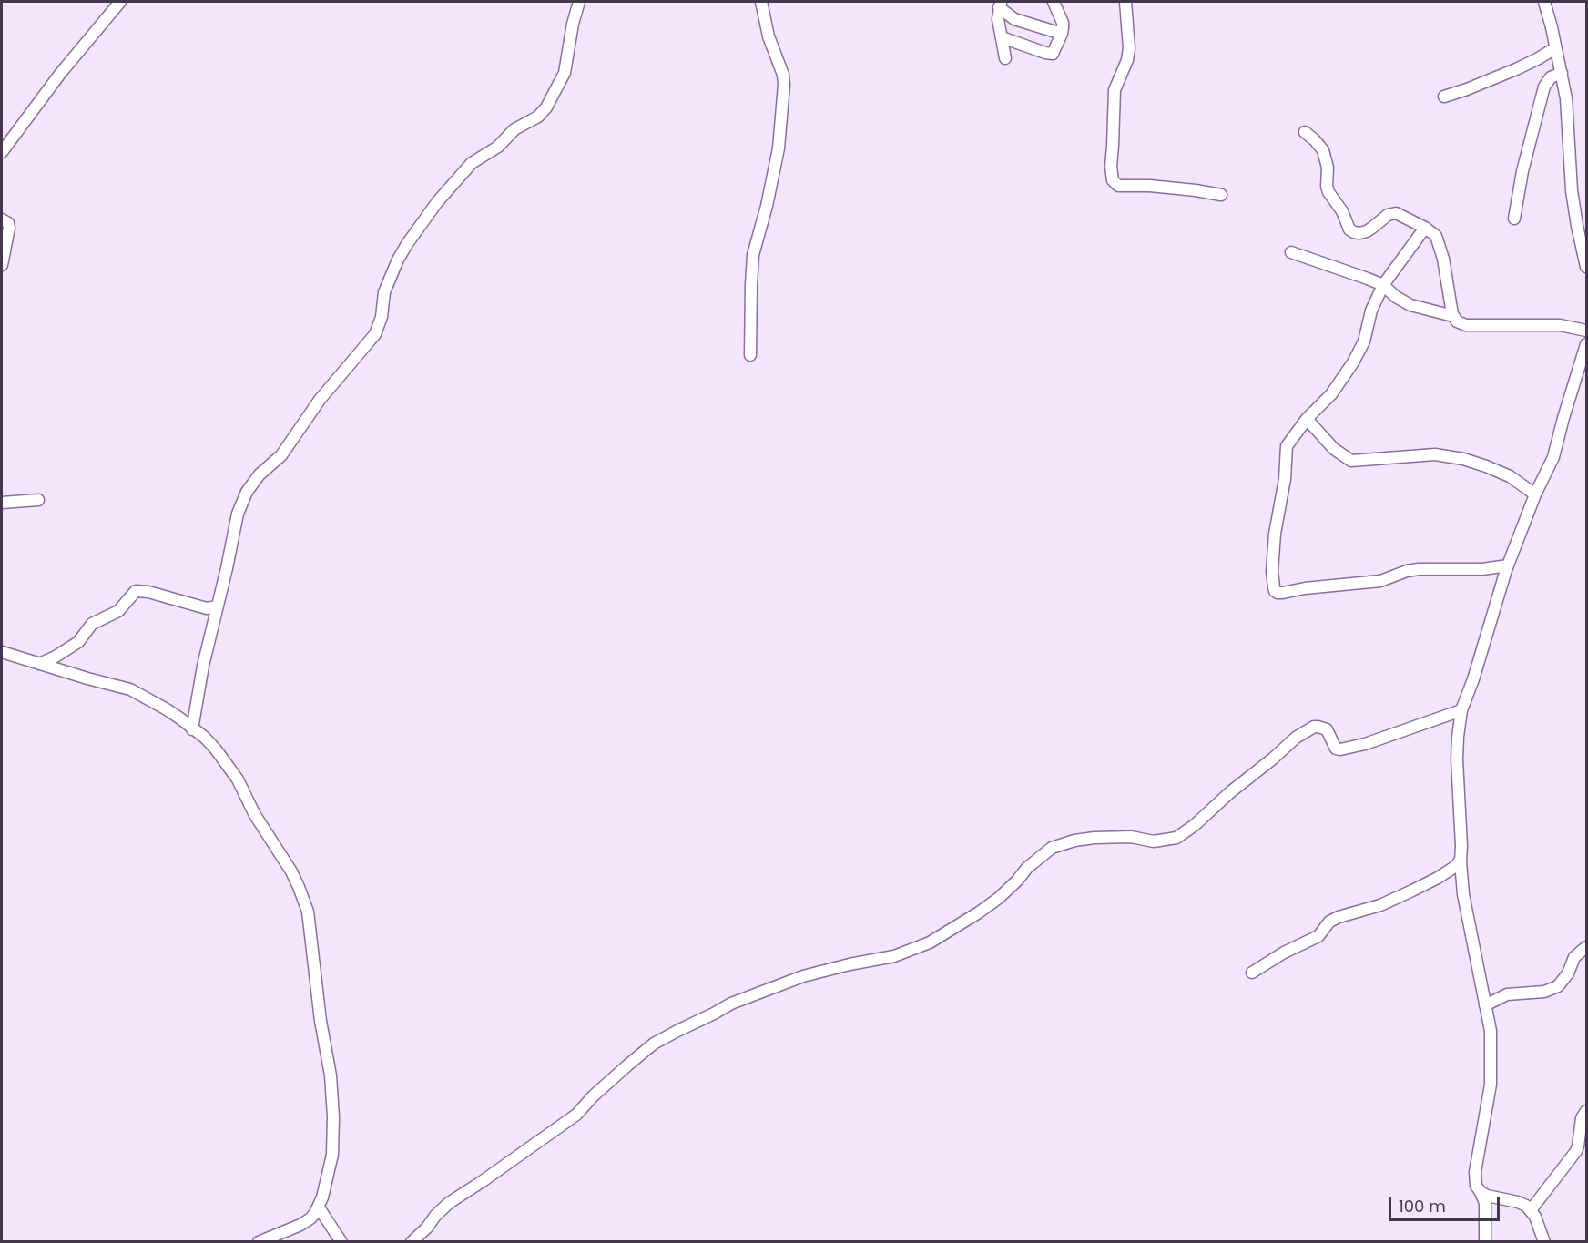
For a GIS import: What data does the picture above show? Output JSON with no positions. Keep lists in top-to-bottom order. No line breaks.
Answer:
{"scale_bar":"100 m"}
